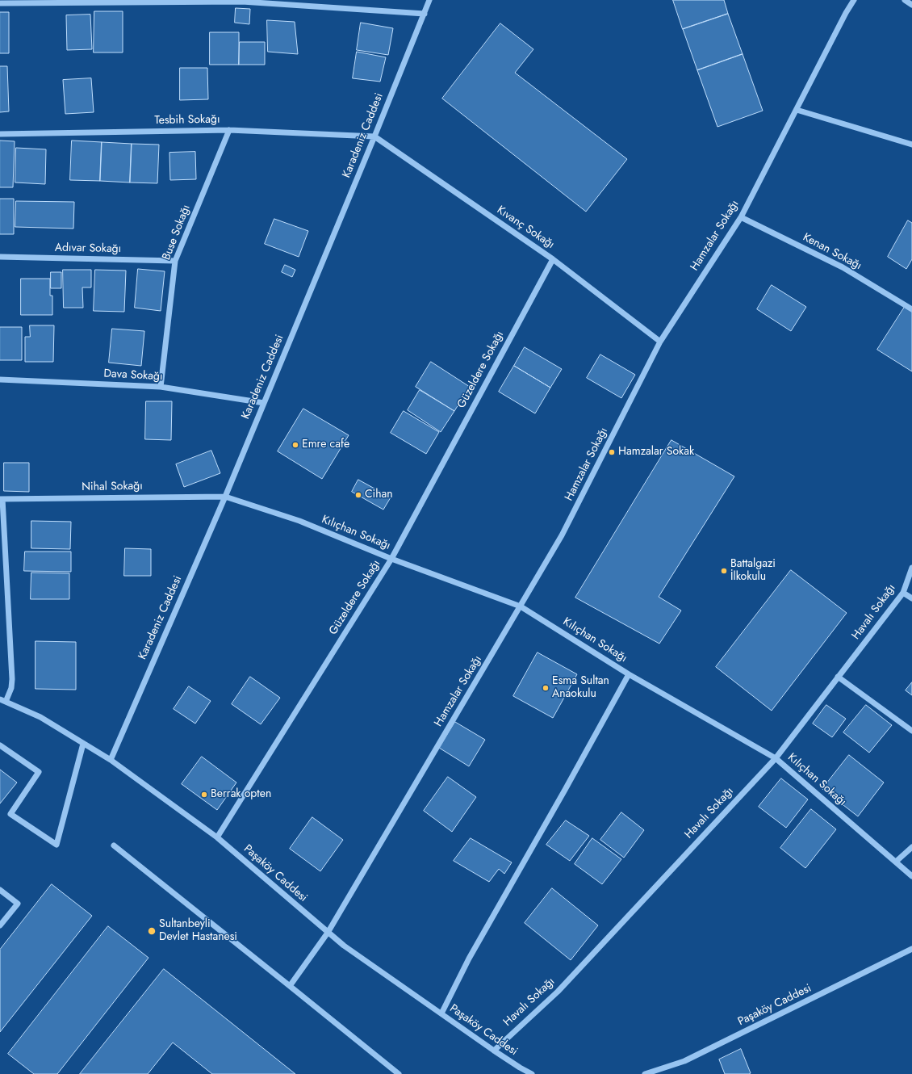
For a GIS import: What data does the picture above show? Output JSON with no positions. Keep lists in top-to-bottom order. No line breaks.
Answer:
{"streets":{"street":["Tesbih Sokağı","Karadeniz Caddesi","Kıvanç Sokağı","Buse Sokağı","Hamzalar Sokağı","Adıvar Sokağı","Kenan Sokağı","Güzeldere Sokağı","Dava Sokağı","Nihal Sokağı","Kılıçhan Sokağı","Havalı Sokağı","Paşaköy Caddesi"]},"crossings":[["Tesbih Sokağı","Karadeniz Caddesi"],["Tesbih Sokağı","Kıvanç Sokağı"],["Tesbih Sokağı","Buse Sokağı"],["Karadeniz Caddesi","Kıvanç Sokağı"],["Karadeniz Caddesi","Dava Sokağı"],["Karadeniz Caddesi","Nihal Sokağı"],["Karadeniz Caddesi","Kılıçhan Sokağı"],["Karadeniz Caddesi","Paşaköy Caddesi"],["Kıvanç Sokağı","Hamzalar Sokağı"],["Kıvanç Sokağı","Güzeldere Sokağı"],["Buse Sokağı","Adıvar Sokağı"],["Buse Sokağı","Dava Sokağı"],["Hamzalar Sokağı","Kenan Sokağı"],["Hamzalar Sokağı","Kılıçhan Sokağı"],["Hamzalar Sokağı","Paşaköy Caddesi"],["Güzeldere Sokağı","Kılıçhan Sokağı"],["Güzeldere Sokağı","Paşaköy Caddesi"],["Nihal Sokağı","Kılıçhan Sokağı"],["Kılıçhan Sokağı","Havalı Sokağı"],["Havalı Sokağı","Paşaköy Caddesi"]],"places":["Emre cafe","Hamzalar Sokak","Cihan","Battalgazi İlkokulu","Esma Sultan Anaokulu","Berrak opten","Sultanbeyli Devlet Hastanesi"]}
